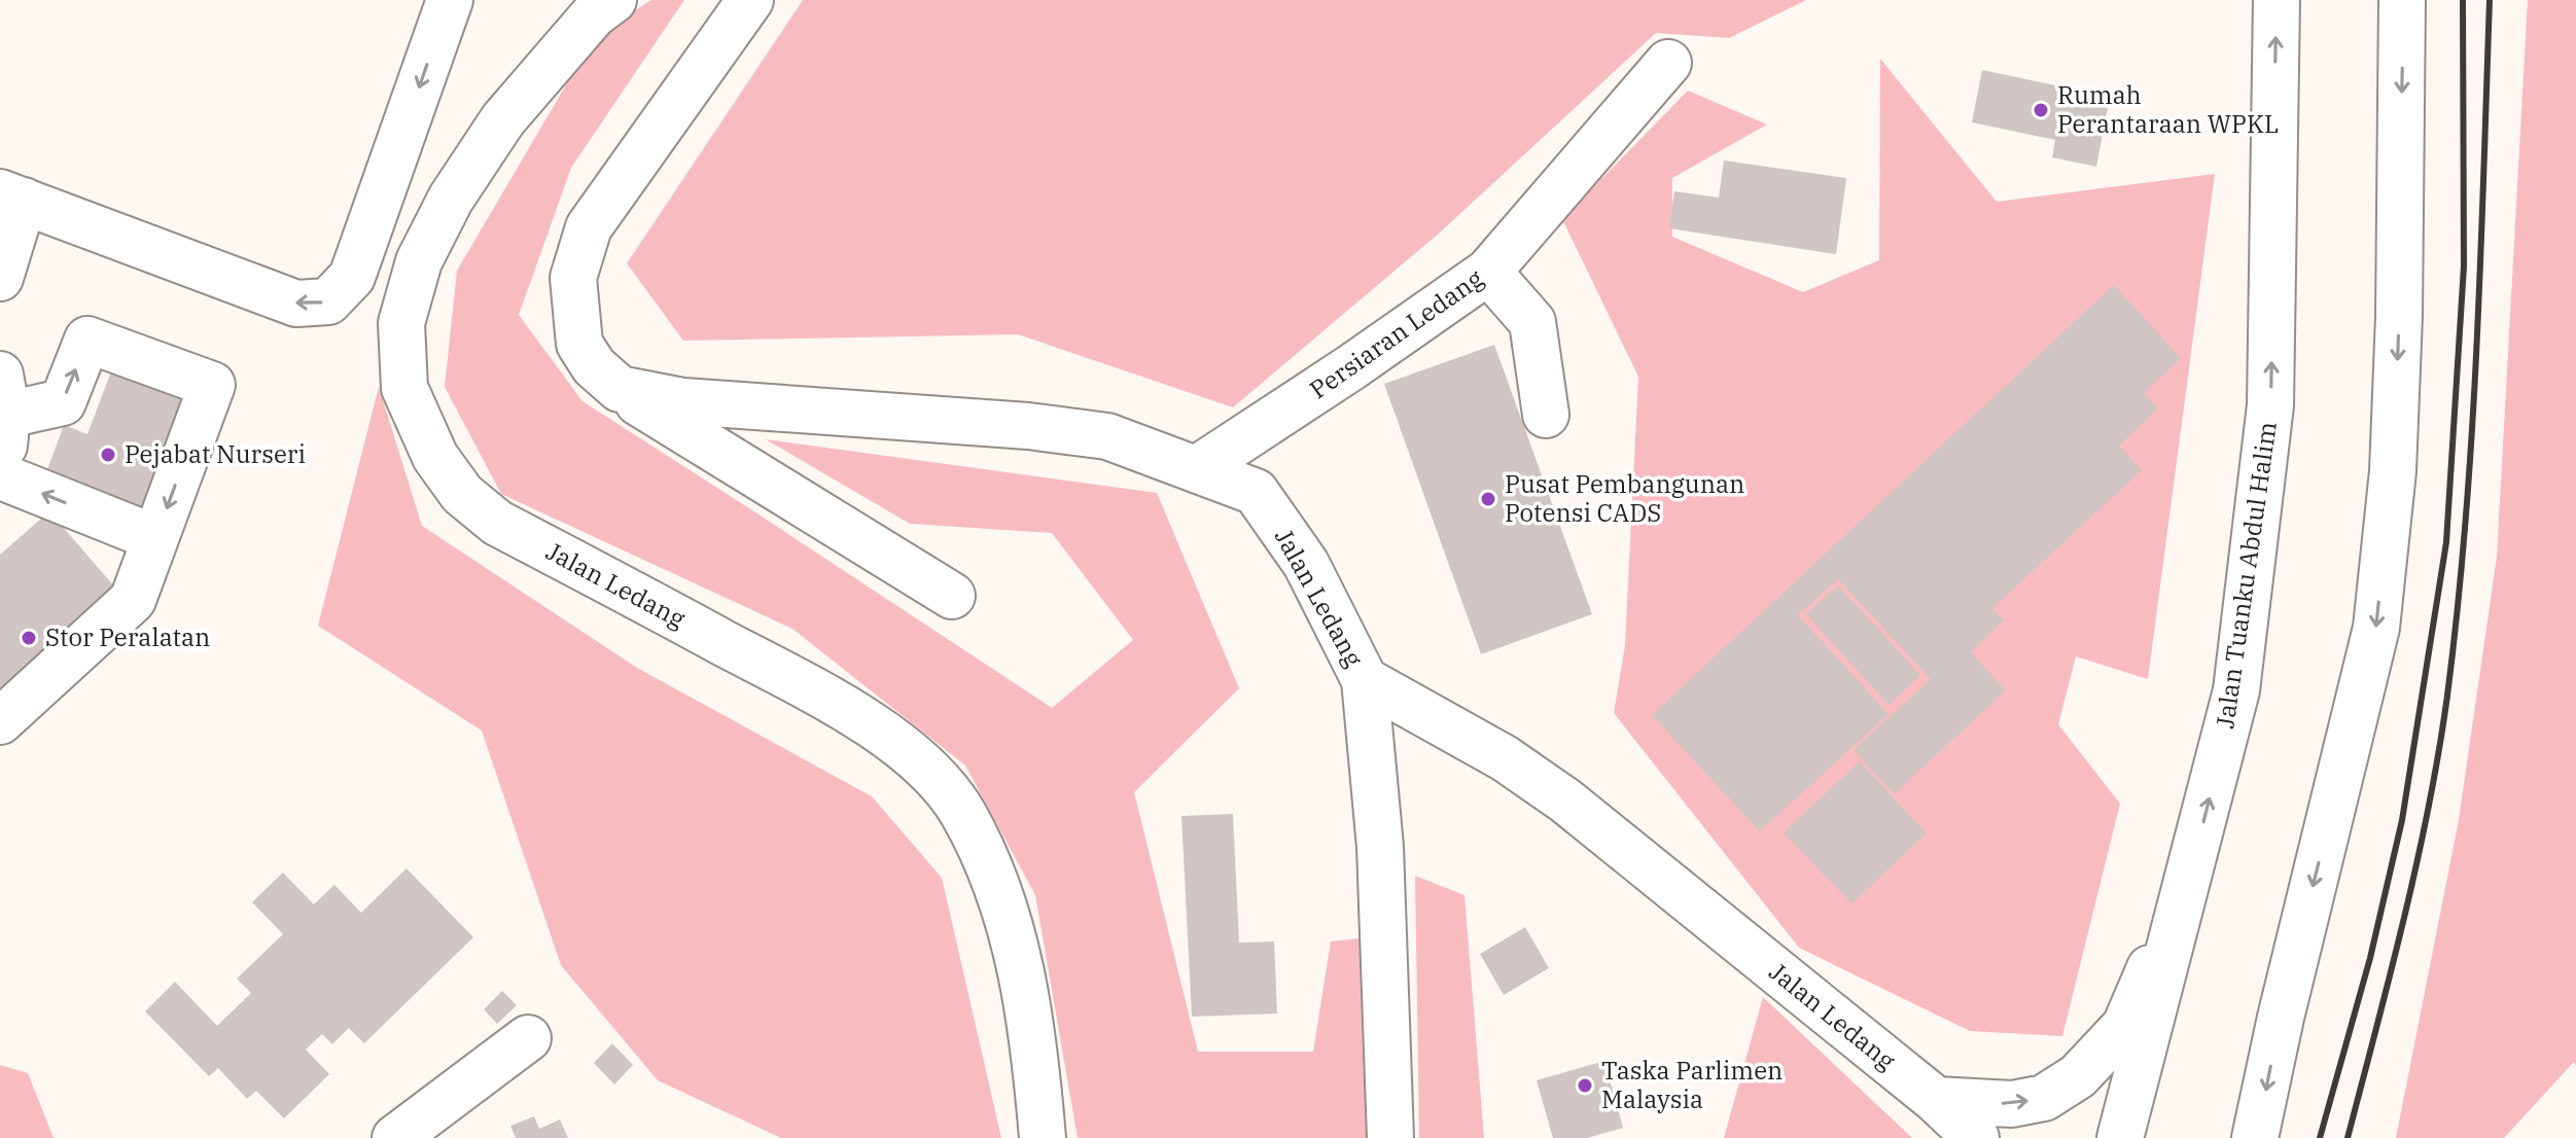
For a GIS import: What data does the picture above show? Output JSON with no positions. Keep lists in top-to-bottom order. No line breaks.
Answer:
{"streets":{"street":["Persiaran Ledang","Jalan Tuanku Abdul Halim","Jalan Ledang"]},"crossings":[["Persiaran Ledang","Jalan Ledang"]],"places":["Rumah Perantaraan WPKL","Pejabat Nurseri","Pusat Pembangunan Potensi CADS","Stor Peralatan","Taska Parlimen Malaysia"]}
